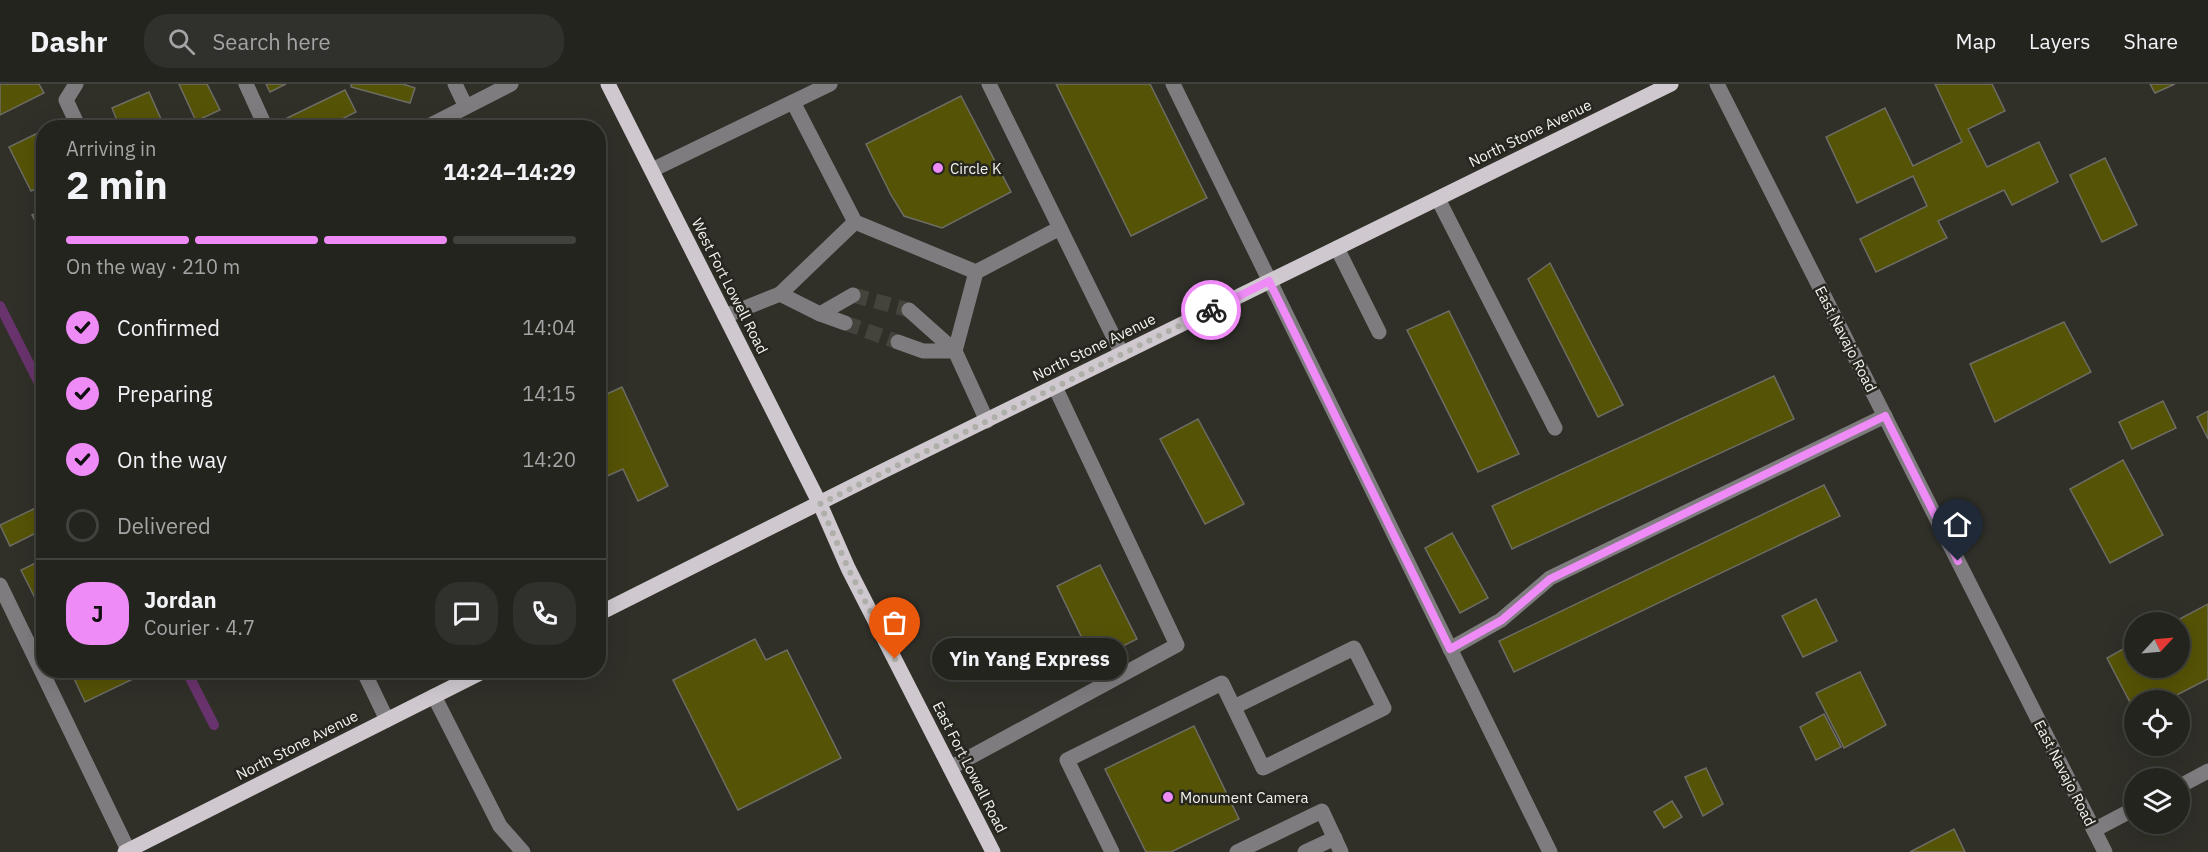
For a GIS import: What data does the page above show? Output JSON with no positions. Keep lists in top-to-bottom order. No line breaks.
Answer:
{"streets":{"main road":["North Stone Avenue","West Fort Lowell Road","East Fort Lowell Road"],"street":["East Navajo Road"]},"crossings":[["North Stone Avenue","West Fort Lowell Road"],["North Stone Avenue","East Fort Lowell Road"],["West Fort Lowell Road","East Fort Lowell Road"]],"places":["Circle K","Yin Yang Express","Monument Camera"],"north":"top right","page":{"header":"Dashr","search":"Search here","nav":["Map","Layers","Share"],"heading":["2 min","Arriving in","14:24–14:29"],"panel":["Jordan","Courier · 4.7"],"bar":"On the way · 210 m","list":[["Confirmed","14:04"],["Preparing","14:15"],["On the way","14:20"],"Delivered"],"round":"J","bubble":"Yin Yang Express"}}
